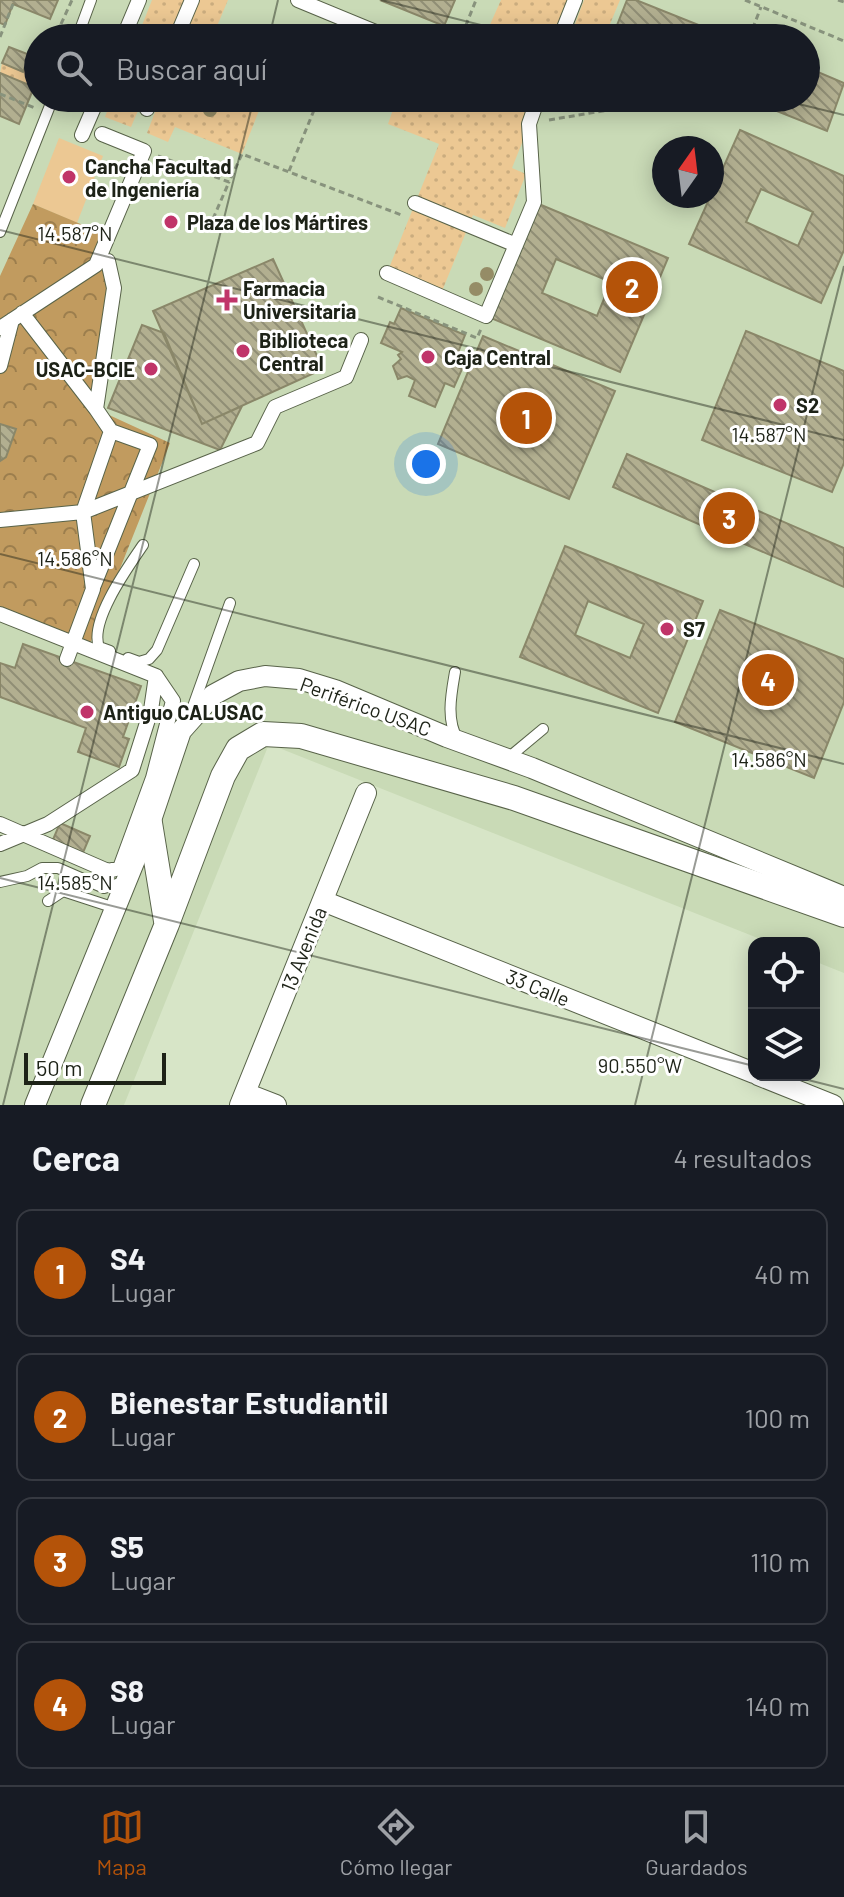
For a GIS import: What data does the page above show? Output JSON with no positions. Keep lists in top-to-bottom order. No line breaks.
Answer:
{"streets":{"street":["Periférico USAC","13 Avenida","33 Calle"]},"crossings":[["13 Avenida","33 Calle"]],"places":{"other":["Cancha Facultad de Ingeniería","Plaza de los Mártires","Biblioteca Central","Caja Central","USAC-BCIE","S2","S7","Antiguo CALUSAC"],"health":["Farmacia Universitaria"]},"scale_bar":"50 m","north":"top","page":{"search":"Buscar aquí","pins":["2","1","3","4"],"scale":"50 m","heading":["Cerca","4 resultados"],"list":[{"mark":"1","name":"S4","note":"Lugar","value":"40 m"},{"mark":"2","name":"Bienestar Estudiantil","note":"Lugar","value":"100 m"},{"mark":"3","name":"S5","note":"Lugar","value":"110 m"},{"mark":"4","name":"S8","note":"Lugar","value":"140 m"}],"nav":["Mapa","Cómo llegar","Guardados"]},"coordinates":["14.587°N","14.586°N","14.585°N","90.550°W"]}
